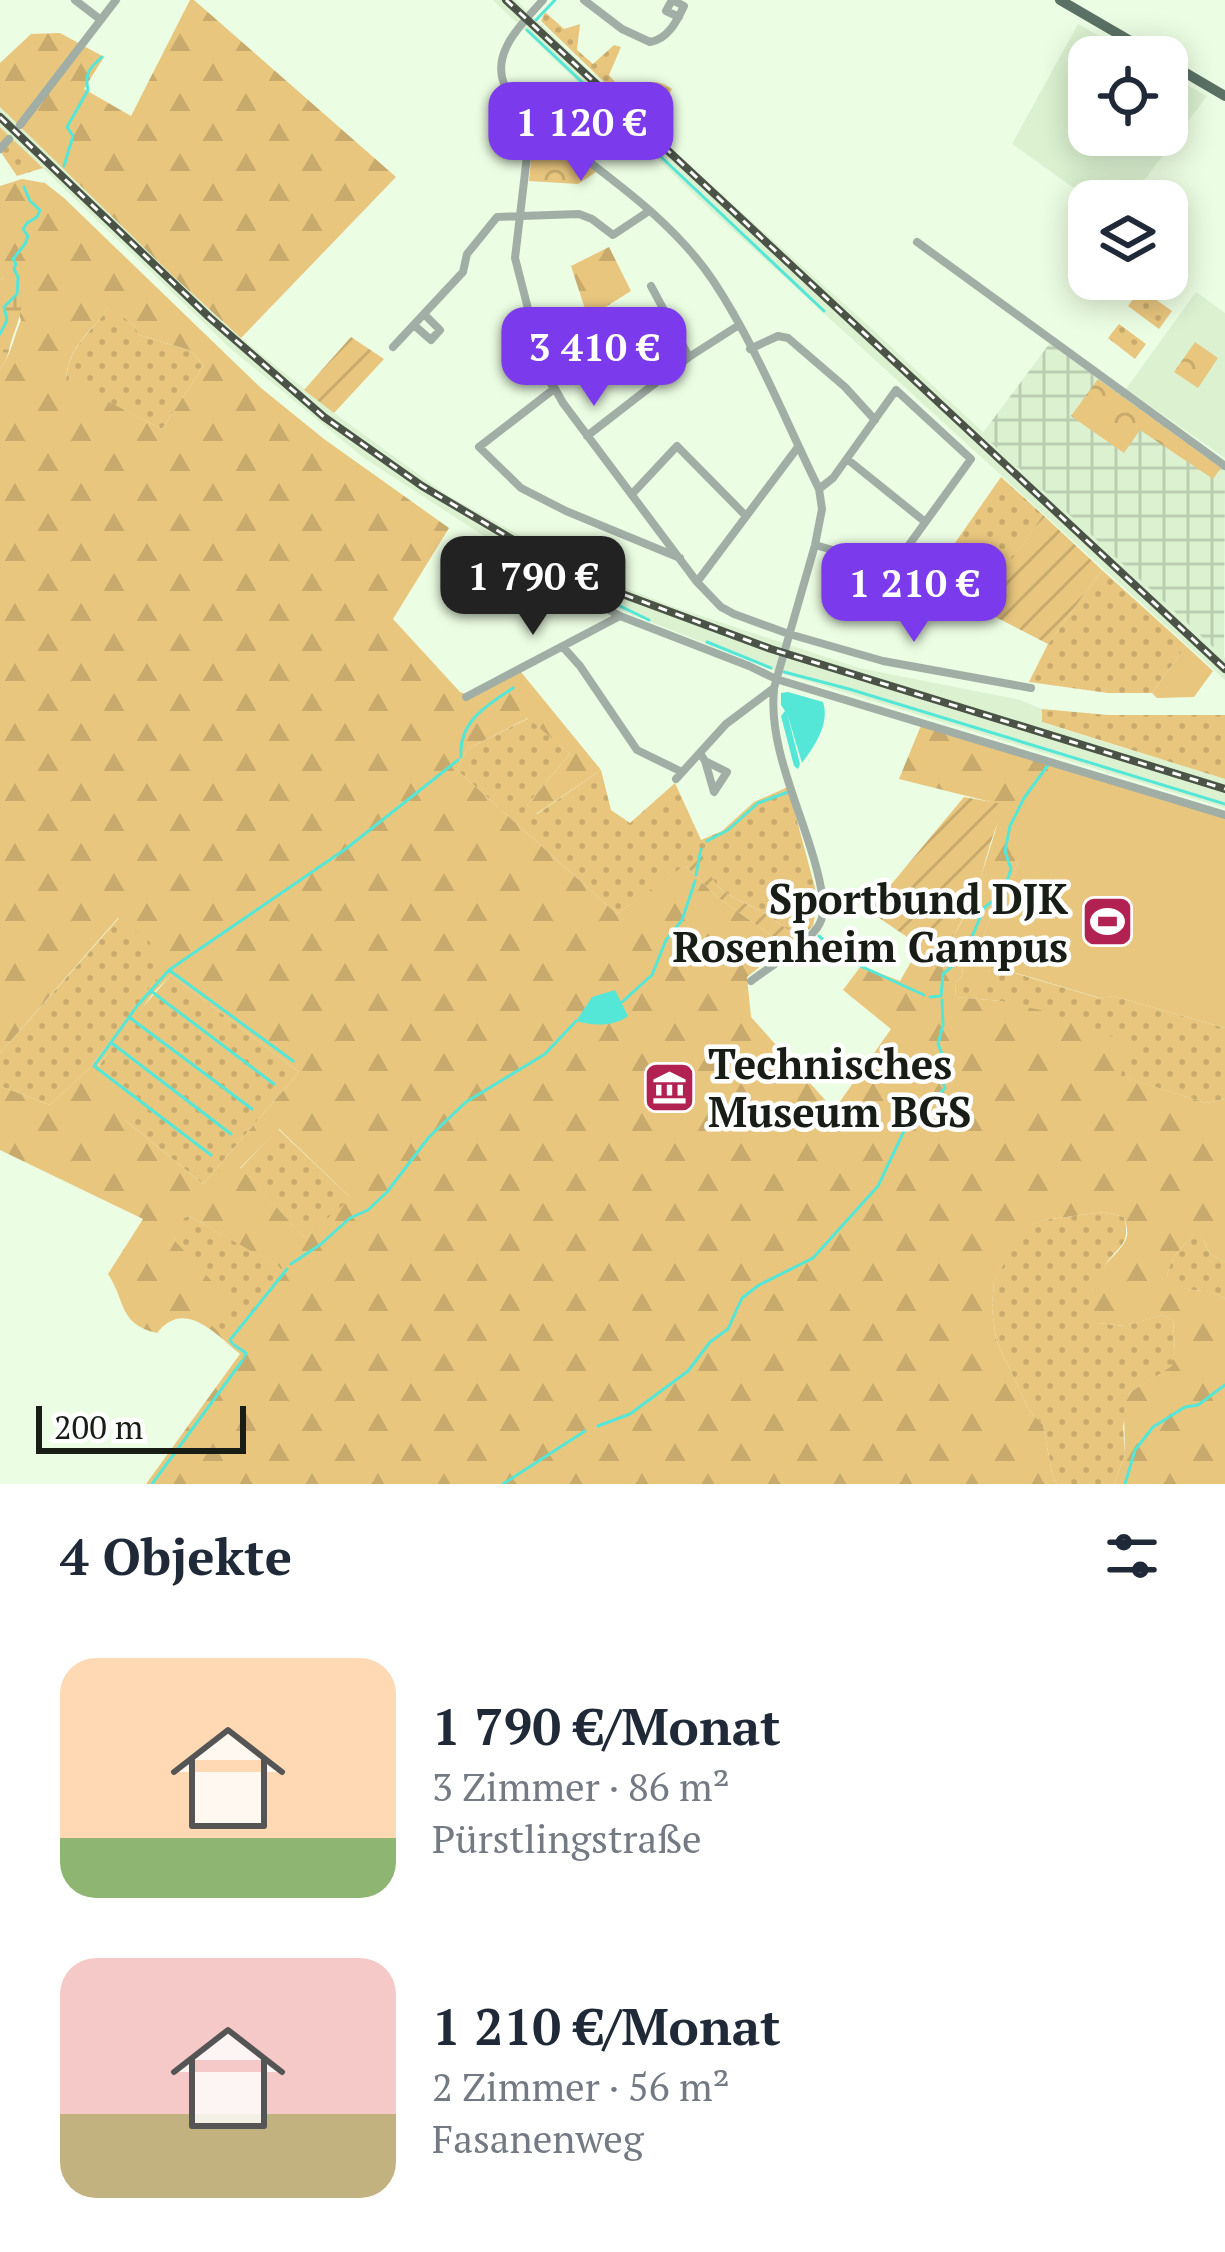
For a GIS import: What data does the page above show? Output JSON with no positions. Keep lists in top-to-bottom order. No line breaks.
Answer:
{"places":{"sports":["Sportbund DJK Rosenheim Campus"],"museum":["Technisches Museum BGS"]},"scale_bar":"200 m","page":{"price":["1 120 €","3 410 €","1 790 €","1 210 €"],"scale":"200 m","heading":"4 Objekte","list":[{"name":"1 790 €/Monat","note":"3 Zimmer · 86 m² · Pürstlingstraße"},{"name":"1 210 €/Monat","note":"2 Zimmer · 56 m² · Fasanenweg"}]}}
